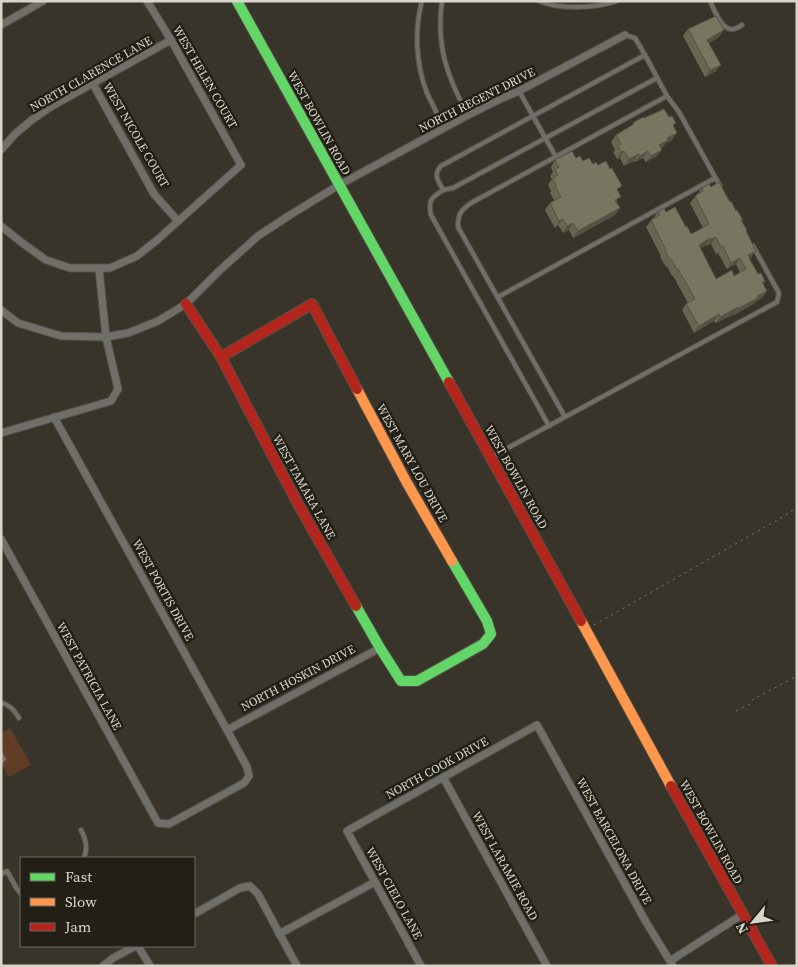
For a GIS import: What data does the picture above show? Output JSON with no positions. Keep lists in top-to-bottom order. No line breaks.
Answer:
{"streets":{"street":["NORTH CLARENCE LANE","WEST HELEN COURT","NORTH REGENT DRIVE","WEST BOWLIN ROAD","WEST NICOLE COURT","WEST MARY LOU DRIVE","WEST TAMARA LANE","WEST PORTIS DRIVE","WEST PATRICIA LANE","NORTH HOSKIN DRIVE","NORTH COOK DRIVE","WEST BARCELONA DRIVE","WEST LARAMIE ROAD","WEST CIELO LANE"]},"crossings":[["NORTH CLARENCE LANE","WEST HELEN COURT"],["NORTH CLARENCE LANE","WEST NICOLE COURT"],["WEST HELEN COURT","WEST NICOLE COURT"],["NORTH REGENT DRIVE","WEST BOWLIN ROAD"],["NORTH REGENT DRIVE","WEST TAMARA LANE"],["WEST MARY LOU DRIVE","WEST TAMARA LANE"],["WEST TAMARA LANE","NORTH HOSKIN DRIVE"],["WEST PORTIS DRIVE","WEST PATRICIA LANE"],["WEST PORTIS DRIVE","NORTH HOSKIN DRIVE"],["NORTH COOK DRIVE","WEST BARCELONA DRIVE"],["NORTH COOK DRIVE","WEST LARAMIE ROAD"],["NORTH COOK DRIVE","WEST CIELO LANE"]],"legend":["Fast","Slow","Jam"],"north":"bottom left"}
